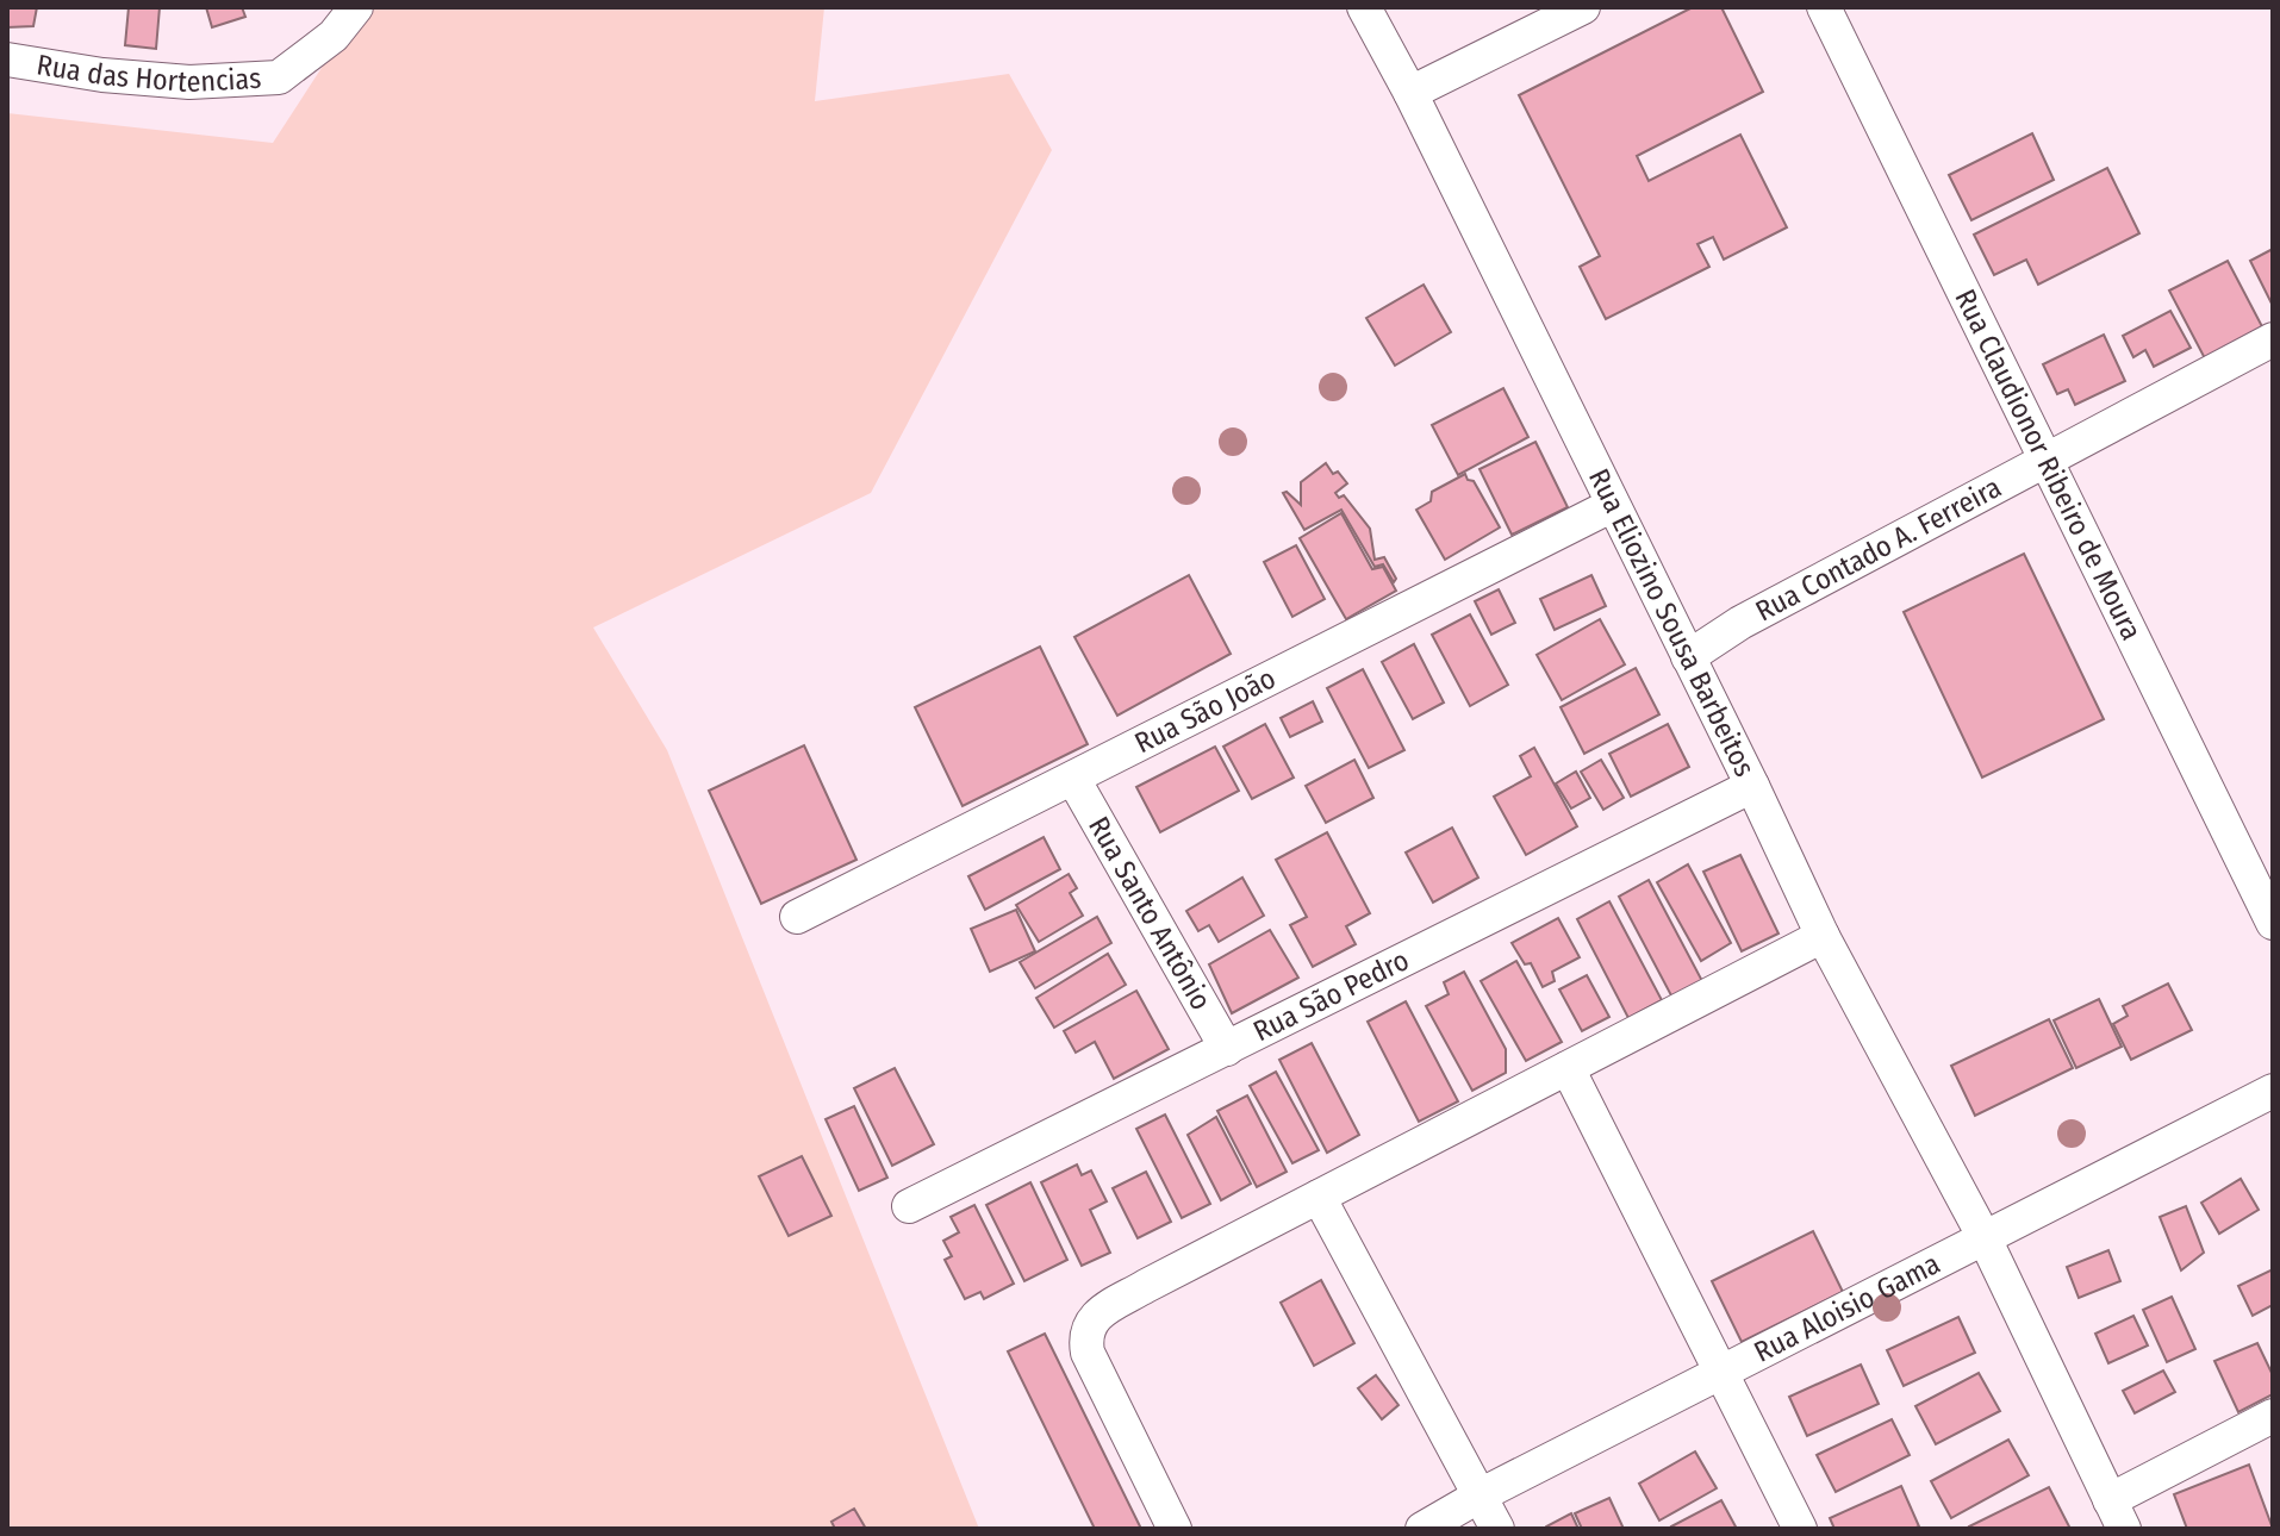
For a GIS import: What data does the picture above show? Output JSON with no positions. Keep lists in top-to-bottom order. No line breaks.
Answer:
{"streets":{"street":["Rua das Hortencias","Rua Claudionor Ribeiro de Moura","Rua Contado A. Ferreira","Rua Eliozino Sousa Barbeitos","Rua São João","Rua Santo Antônio","Rua São Pedro","Rua Aloisio Gama"]},"crossings":[["Rua Claudionor Ribeiro de Moura","Rua Contado A. Ferreira"],["Rua Contado A. Ferreira","Rua Eliozino Sousa Barbeitos"],["Rua Eliozino Sousa Barbeitos","Rua São João"],["Rua Eliozino Sousa Barbeitos","Rua São Pedro"],["Rua Eliozino Sousa Barbeitos","Rua Aloisio Gama"],["Rua São João","Rua Santo Antônio"],["Rua Santo Antônio","Rua São Pedro"]]}
